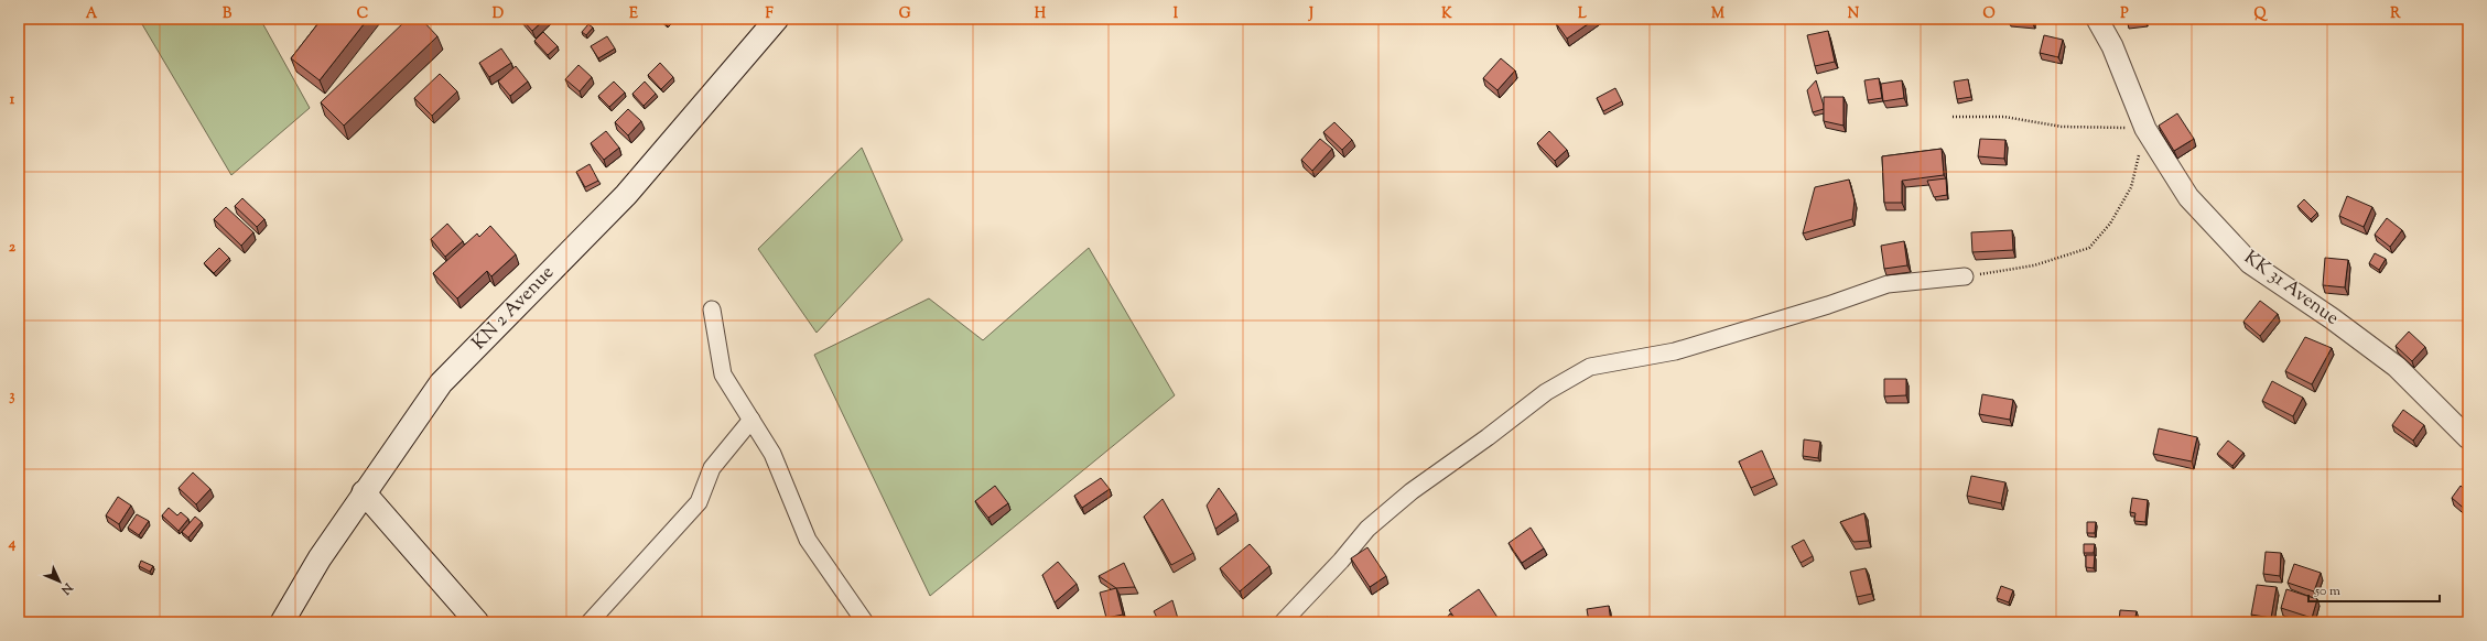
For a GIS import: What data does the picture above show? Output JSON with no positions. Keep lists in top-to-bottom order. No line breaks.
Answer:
{"streets":{"main road":["KN 2 Avenue"],"street":["KK 31 Avenue"]},"scale_bar":"50 m","north":"bottom right","grid":{"columns":["A","B","C","D","E","F","G","H","I","J","K","L","M","N","O","P","Q","R"],"rows":["1","2","3","4"]}}
